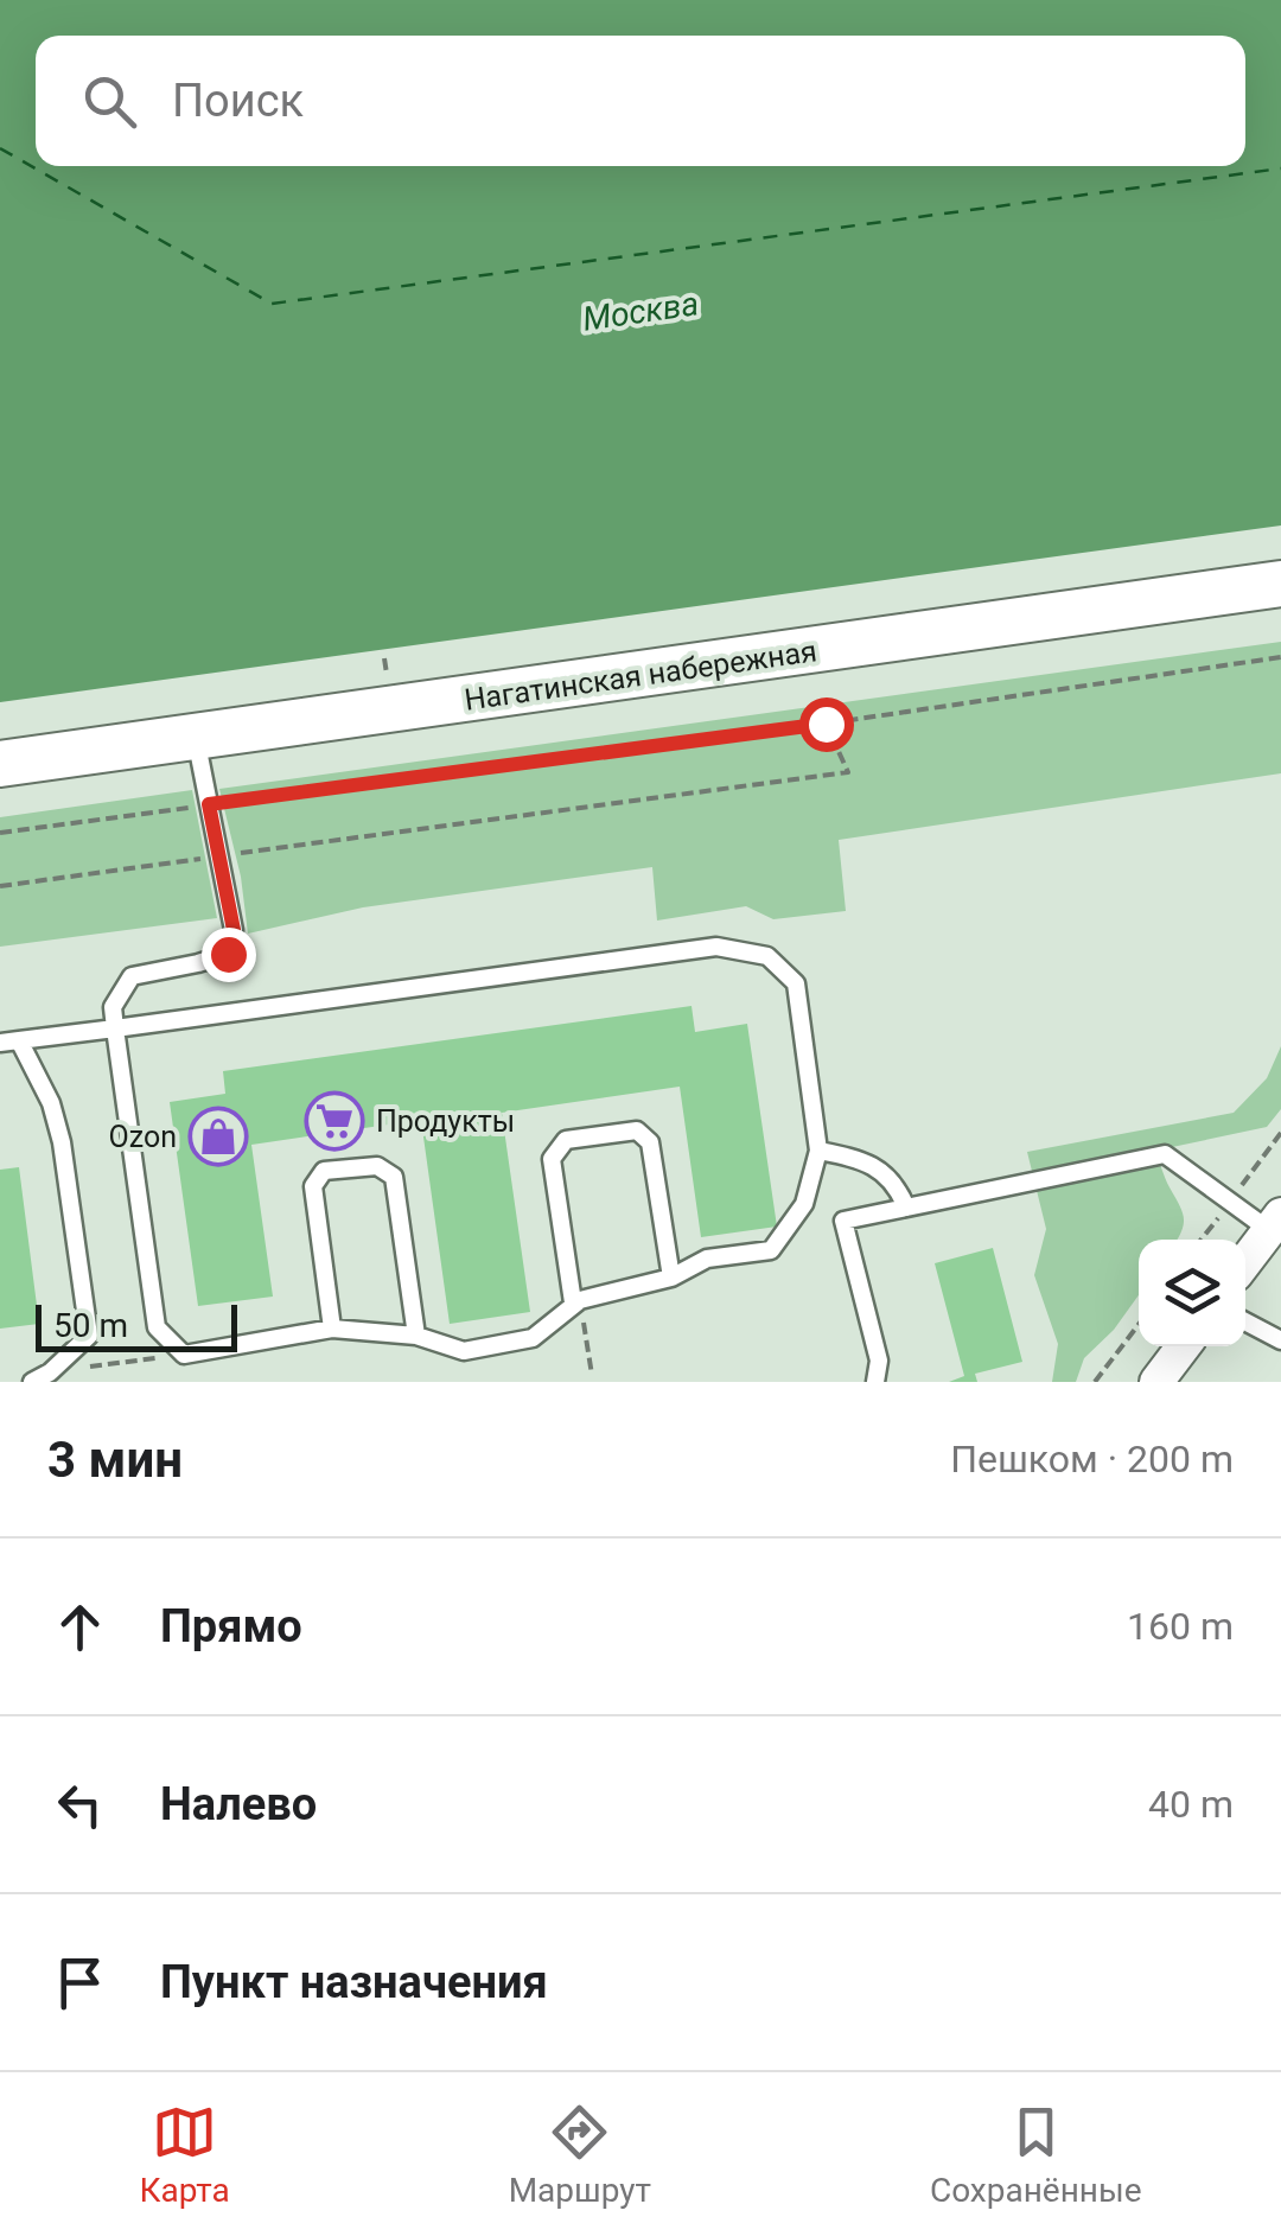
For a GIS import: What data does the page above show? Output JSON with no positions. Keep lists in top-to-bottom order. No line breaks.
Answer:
{"streets":{"main road":["Нагатинская набережная"]},"water":["Москва"],"places":{"supermarket":["Продукты"],"shop":["Ozon"]},"scale_bar":"50 m","page":{"search":"Поиск","scale":"50 m","heading":["3 мин","Пешком · 200 m"],"list":[["Прямо","160 m"],["Налево","40 m"],"Пункт назначения"],"nav":["Карта","Маршрут","Сохранённые"]}}
